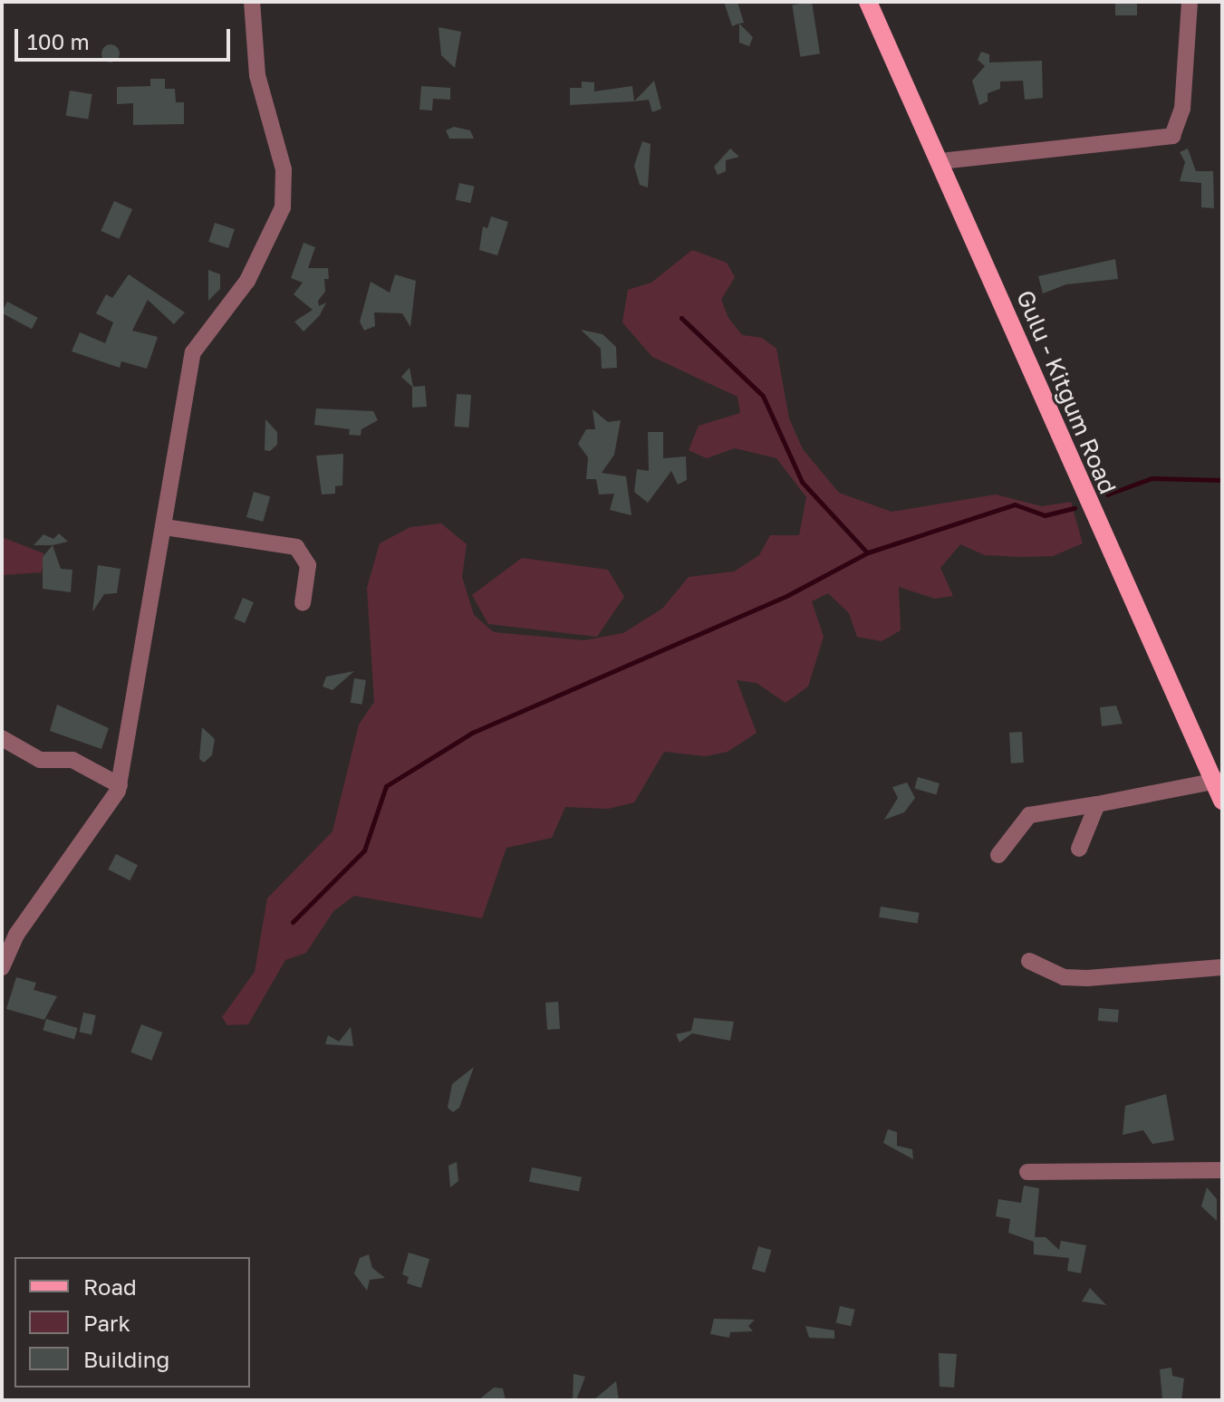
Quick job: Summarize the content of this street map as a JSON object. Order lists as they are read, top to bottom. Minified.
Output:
{"streets":{"main road":["Gulu - Kitgum Road"]},"legend":["Road","Park","Building"],"scale_bar":"100 m"}
